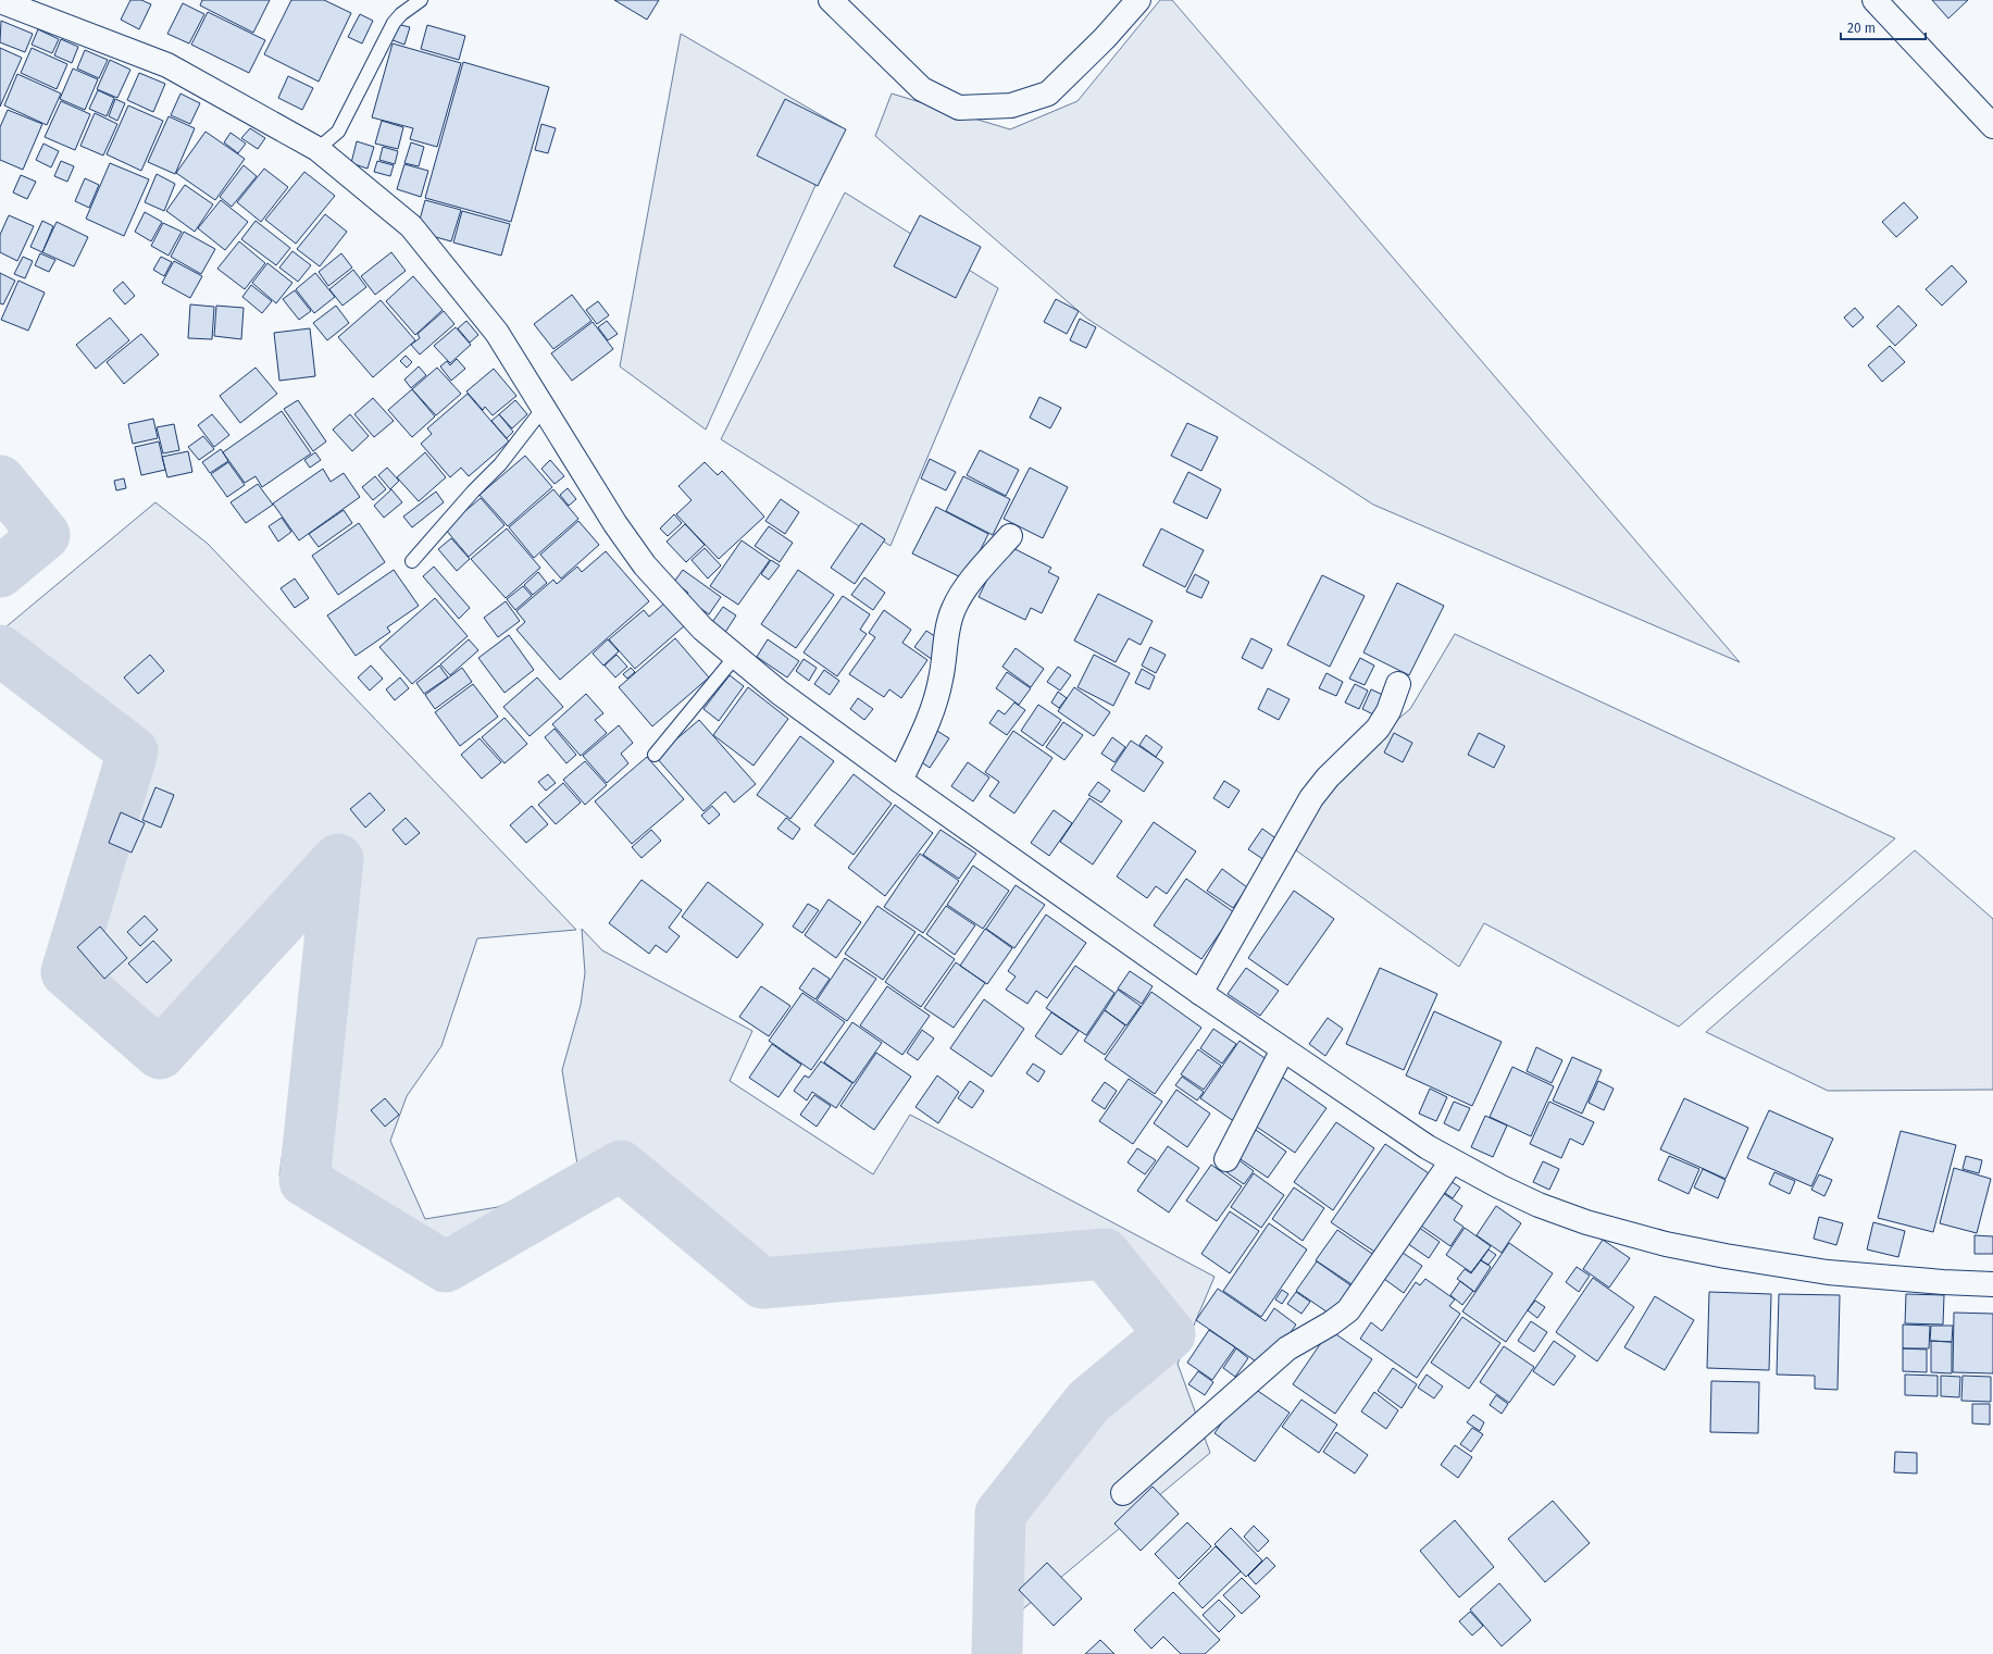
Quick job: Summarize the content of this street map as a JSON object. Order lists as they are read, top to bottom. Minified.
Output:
{"scale_bar":"20 m"}
